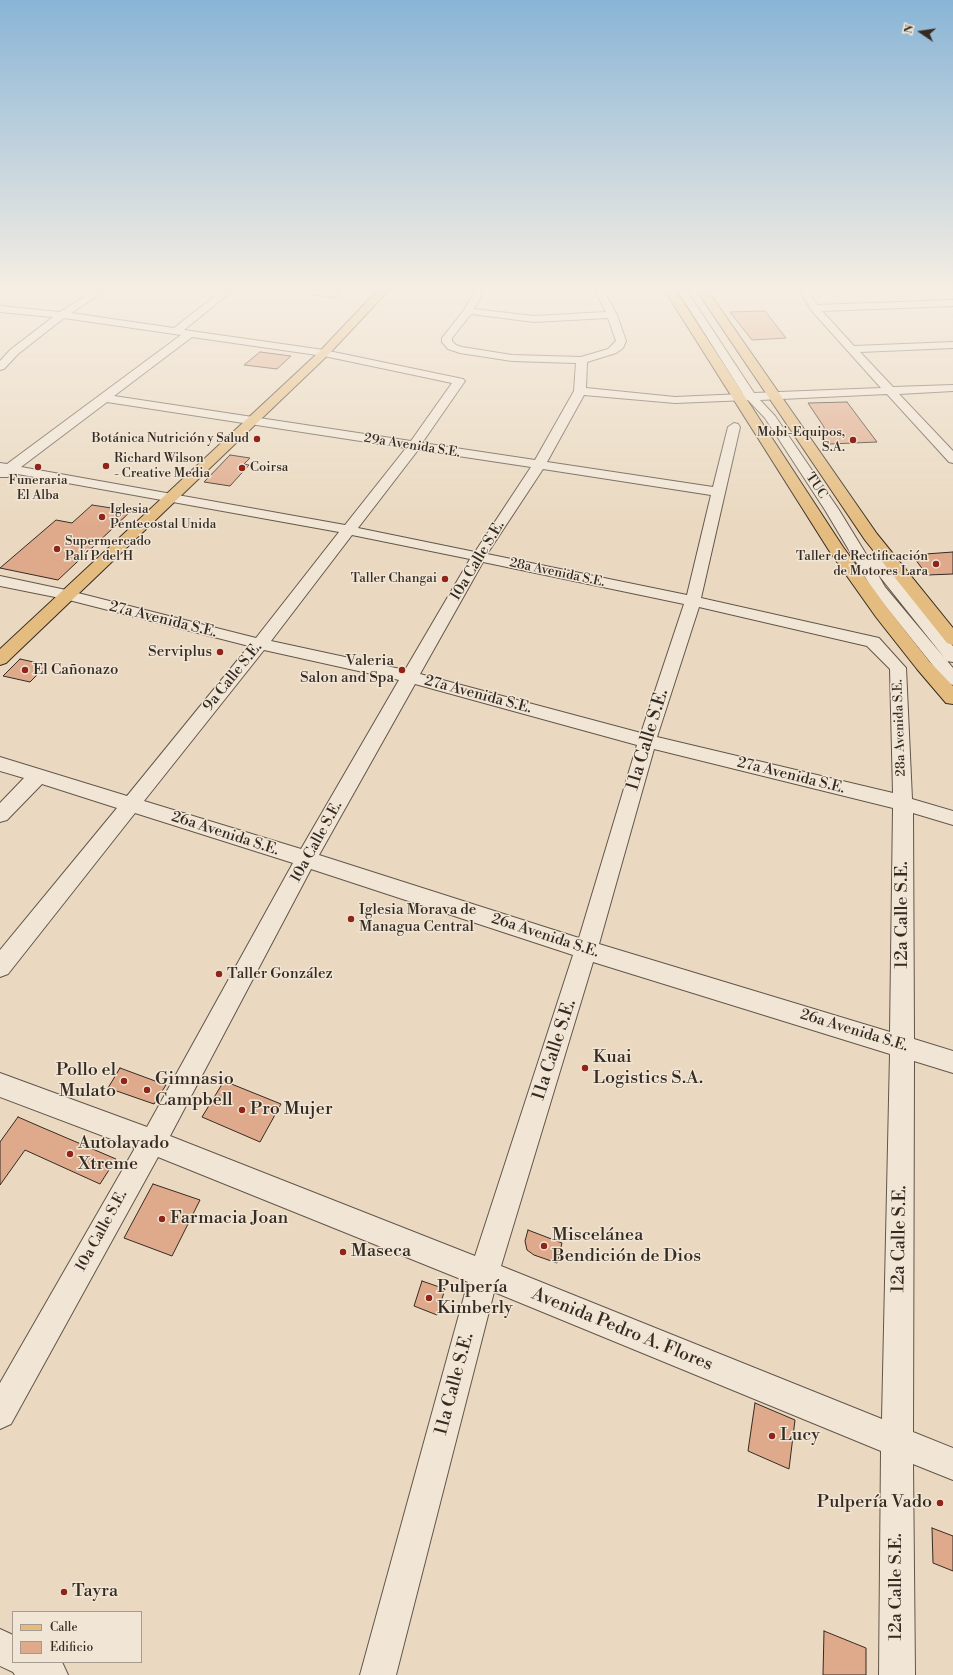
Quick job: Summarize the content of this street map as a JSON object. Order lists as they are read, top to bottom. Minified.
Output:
{"streets":{"street":["29a Avenida S.E.","TUC","10a Calle S.E.","28a Avenida S.E.","27a Avenida S.E.","9a Calle S.E.","11a Calle S.E.","26a Avenida S.E.","12a Calle S.E.","Avenida Pedro A. Flores"]},"crossings":[["29a Avenida S.E.","10a Calle S.E."],["29a Avenida S.E.","9a Calle S.E."],["29a Avenida S.E.","11a Calle S.E."],["10a Calle S.E.","28a Avenida S.E."],["10a Calle S.E.","27a Avenida S.E."],["10a Calle S.E.","26a Avenida S.E."],["10a Calle S.E.","Avenida Pedro A. Flores"],["28a Avenida S.E.","27a Avenida S.E."],["28a Avenida S.E.","9a Calle S.E."],["28a Avenida S.E.","11a Calle S.E."],["28a Avenida S.E.","12a Calle S.E."],["27a Avenida S.E.","9a Calle S.E."],["27a Avenida S.E.","11a Calle S.E."],["27a Avenida S.E.","12a Calle S.E."],["9a Calle S.E.","26a Avenida S.E."],["11a Calle S.E.","26a Avenida S.E."],["11a Calle S.E.","Avenida Pedro A. Flores"],["26a Avenida S.E.","12a Calle S.E."],["12a Calle S.E.","Avenida Pedro A. Flores"]],"places":["Botánica Nutrición y Salud","Mobi-Equipos, S.A.","Richard Wilson - Creative Media","Funeraria El Alba","Coirsa","Iglesia Pentecostal Unida","Supermercado Palí P del H","Taller de Rectificación de Motores Lara","Taller Changai","Serviplus","El Cañonazo","Valeria Salon and Spa","Iglesia Morava de Managua Central","Taller González","Kuai Logistics S.A.","Pollo el Mulato","Gimnasio Campbell","Pro Mujer","Autolavado Xtreme","Farmacia Joan","Miscelánea Bendición de Dios","Maseca","Pulpería Kimberly","Lucy","Pulpería Vado","Tayra"],"legend":["Calle","Edificio"],"north":"left"}
